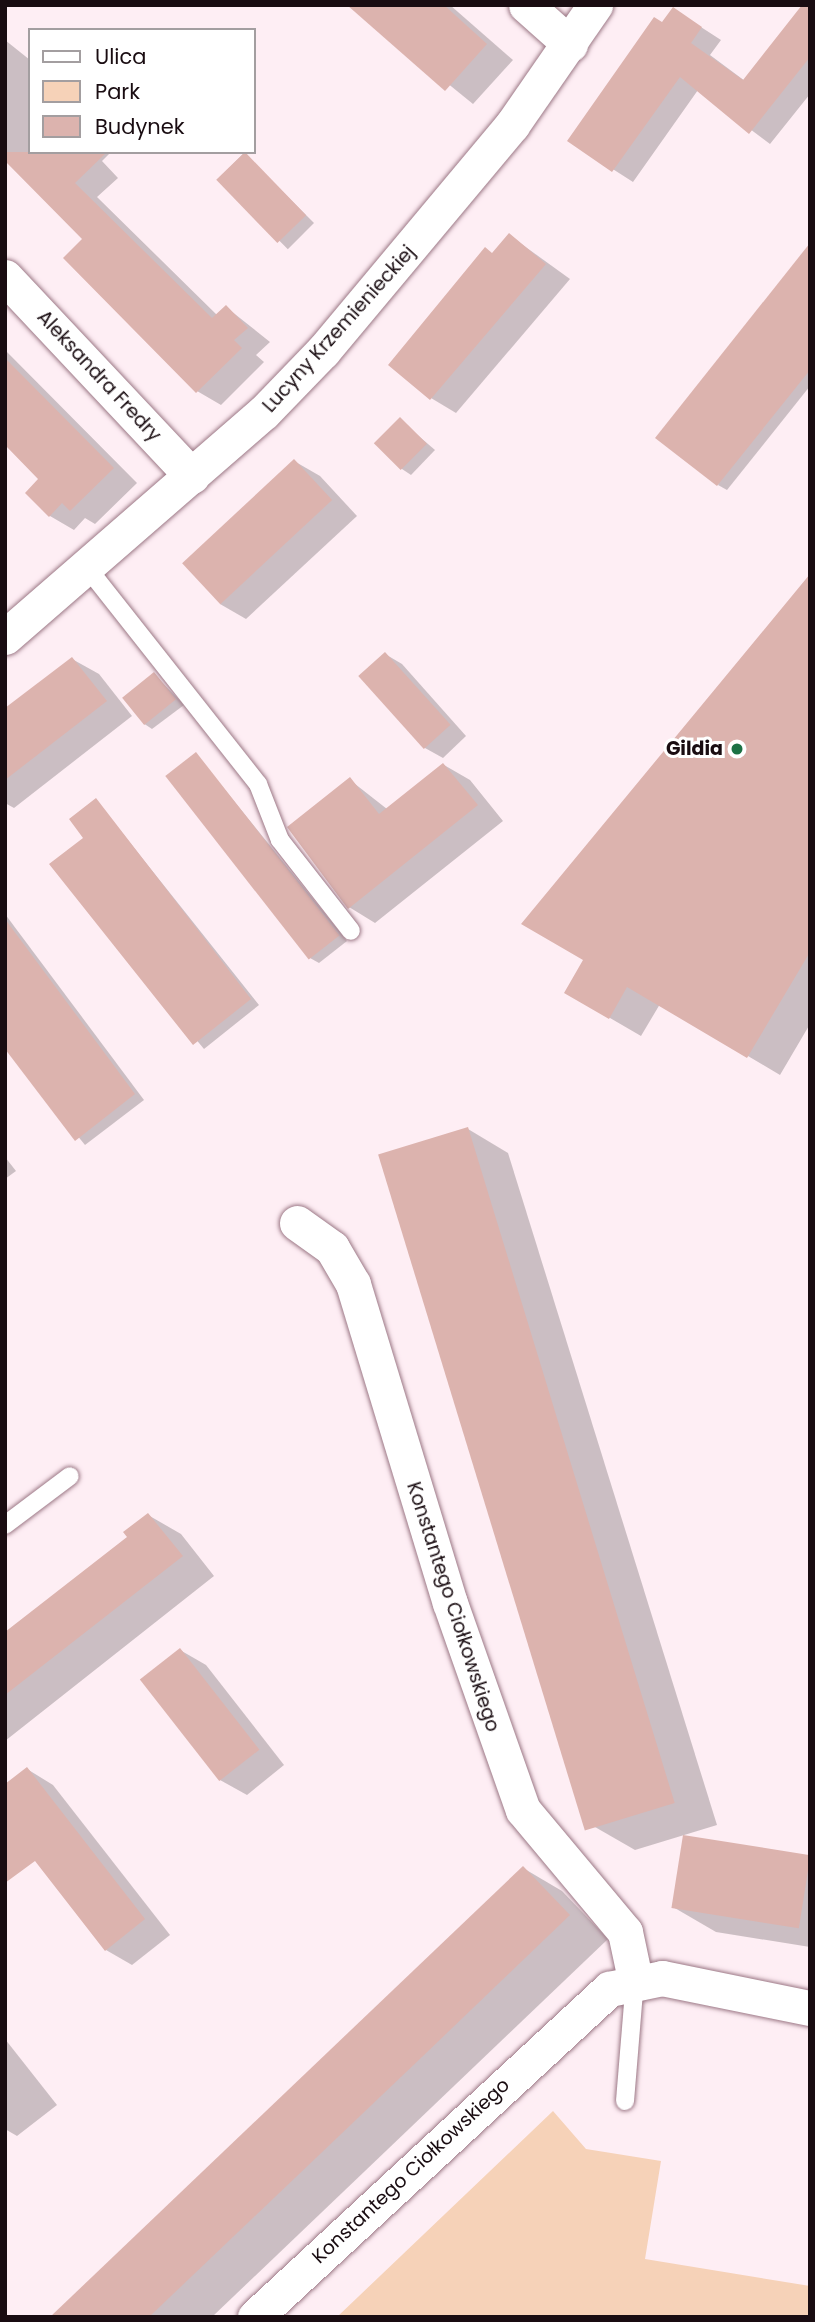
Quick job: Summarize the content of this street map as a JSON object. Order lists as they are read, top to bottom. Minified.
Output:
{"streets":{"street":["Lucyny Krzemienieckiej","Aleksandra Fredry","Konstantego Ciołkowskiego"]},"crossings":[["Lucyny Krzemienieckiej","Aleksandra Fredry"]],"places":["Gildia"],"legend":["Ulica","Park","Budynek"]}
